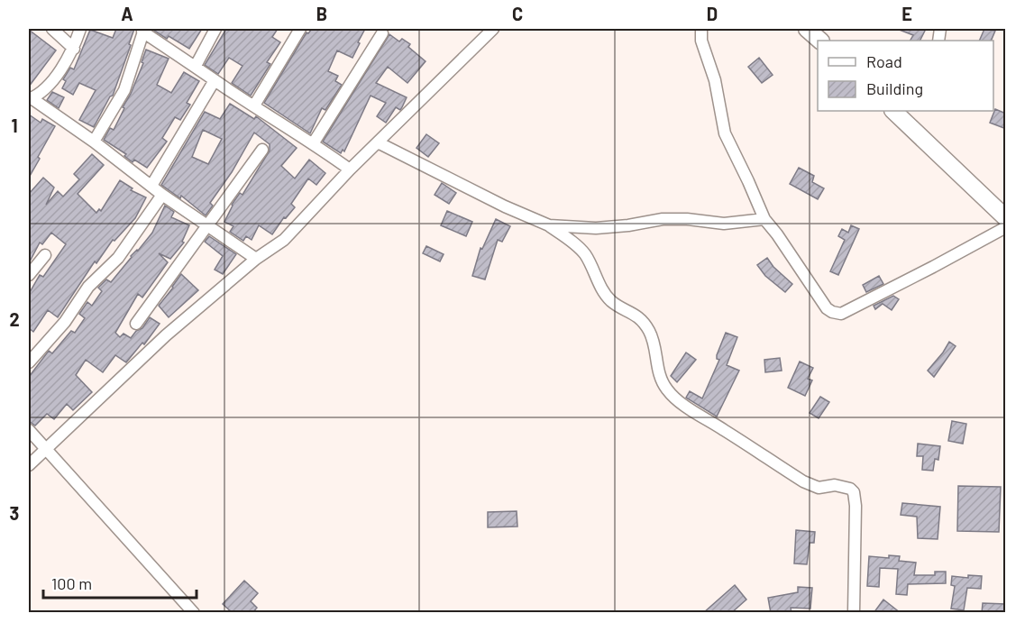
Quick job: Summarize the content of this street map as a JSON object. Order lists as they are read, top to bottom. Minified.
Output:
{"legend":["Road","Building"],"scale_bar":"100 m","grid":{"columns":["A","B","C","D","E"],"rows":["1","2","3"]}}
